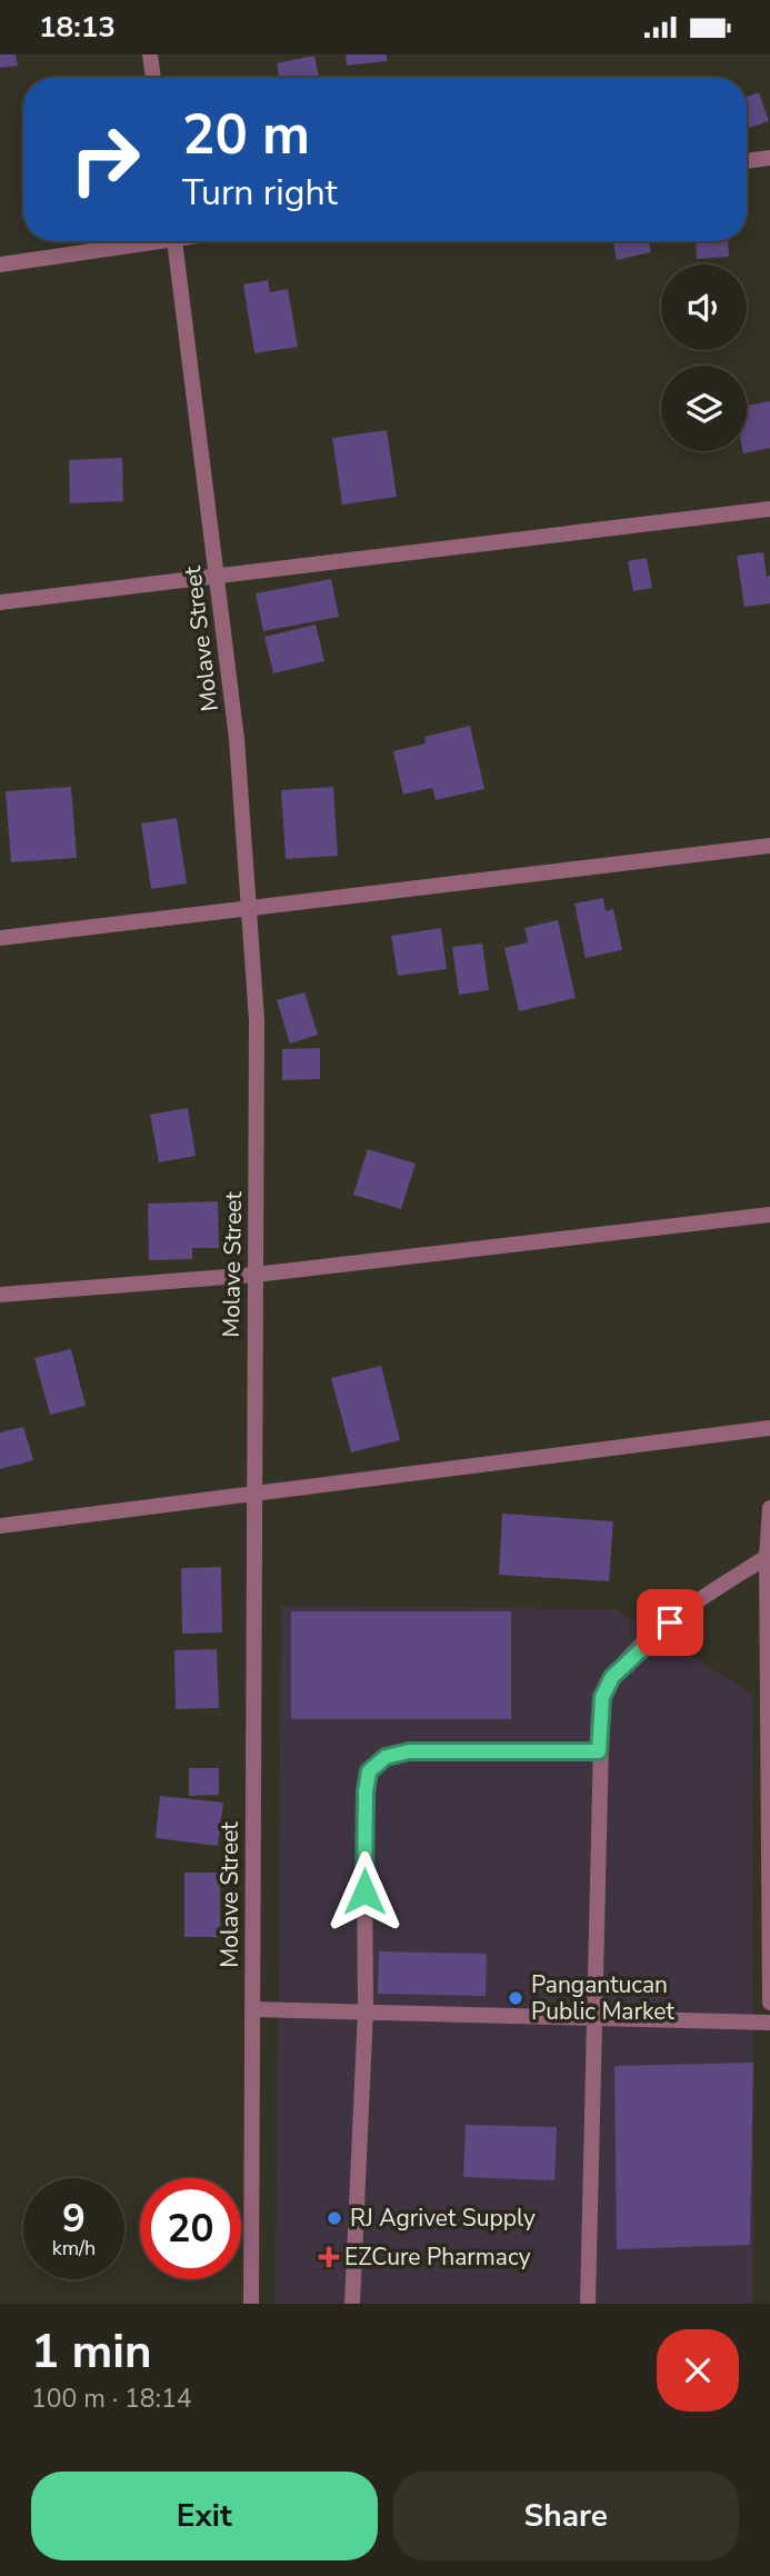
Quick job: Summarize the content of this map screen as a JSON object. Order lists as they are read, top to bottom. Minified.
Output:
{"streets":{"street":["Molave Street"]},"places":{"other":["Pangantucan Public Market","RJ Agrivet Supply"],"health":["EZCure Pharmacy"]},"page":{"status":"18:13","turn":["20 m","Turn right"],"speed":"9 km/h","limit":"20","heading":["1 min","100 m · 18:14"],"buttons":["Exit","Share"]}}
